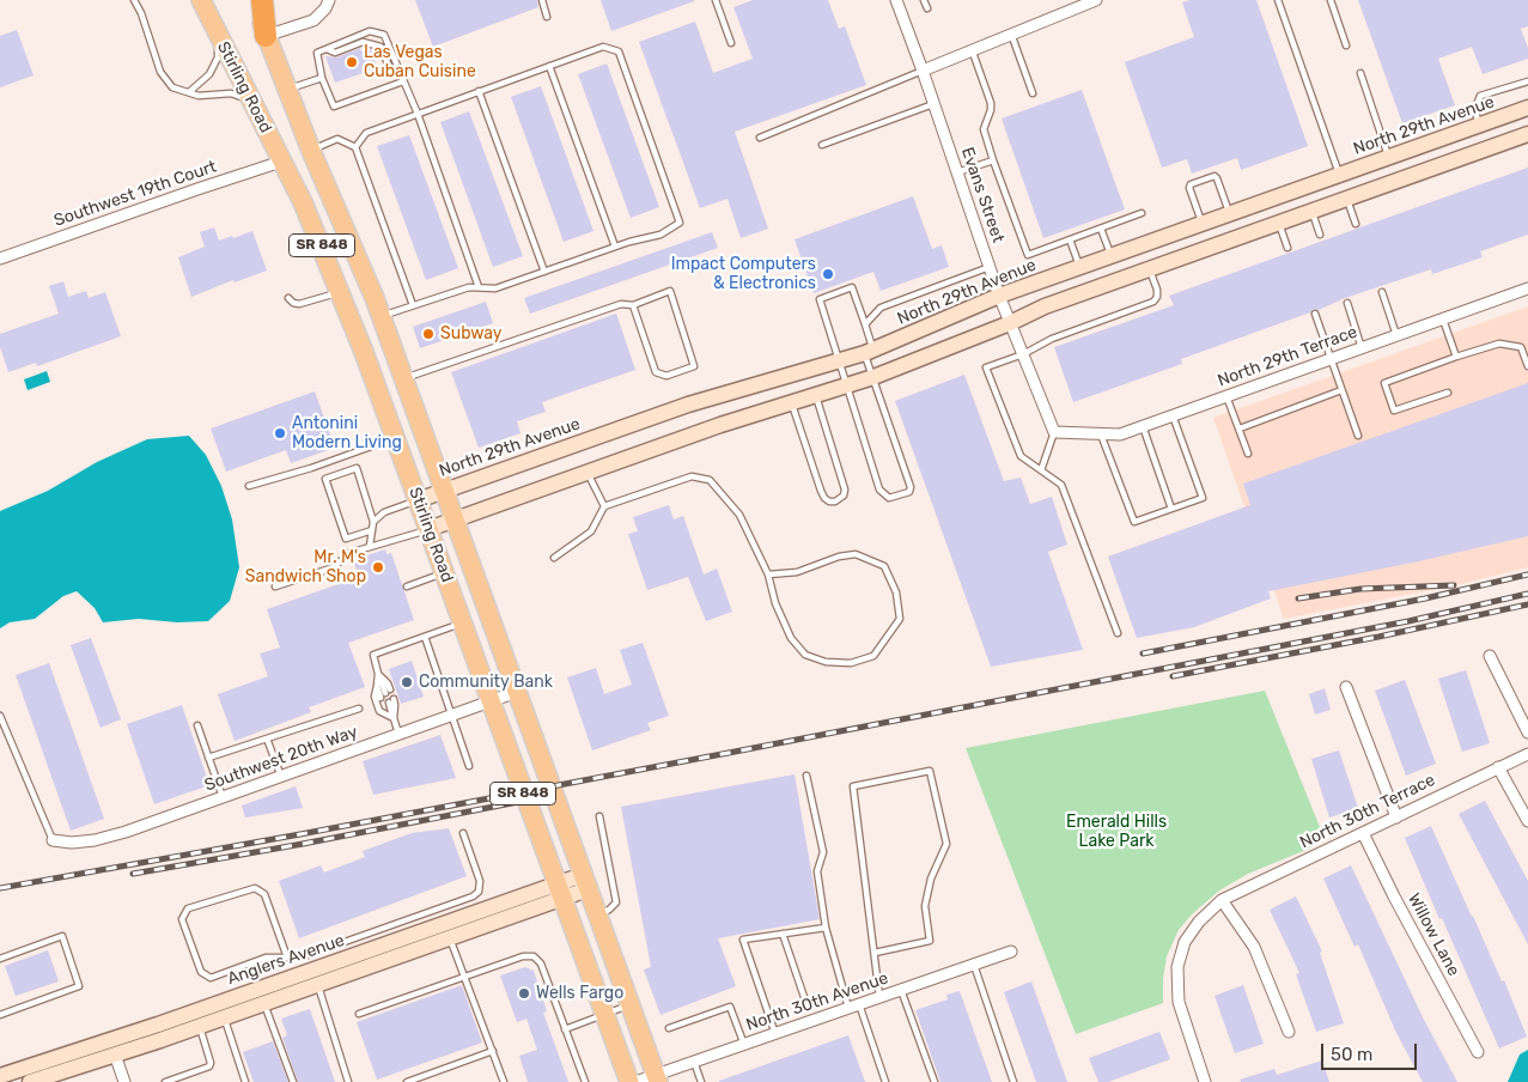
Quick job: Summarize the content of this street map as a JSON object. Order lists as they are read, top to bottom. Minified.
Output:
{"streets":{"main road":["Stirling Road","SR 848"],"street":["North 29th Avenue","Southwest 19th Court","Evans Street","North 29th Terrace","Southwest 20th Way","North 30th Terrace","Willow Lane","Anglers Avenue","North 30th Avenue"]},"crossings":[["Stirling Road","North 29th Avenue"],["Stirling Road","Southwest 19th Court"],["Stirling Road","Southwest 20th Way"],["Stirling Road","Anglers Avenue"],["Stirling Road","North 30th Avenue"],["North 29th Avenue","Evans Street"],["Evans Street","North 29th Terrace"],["North 30th Terrace","Willow Lane"]],"parks":["Emerald Hills Lake Park"],"places":["Las Vegas Cuban Cuisine","Impact Computers & Electronics","Subway","Antonini Modern Living","Mr. M's Sandwich Shop","Community Bank","Wells Fargo"],"scale_bar":"50 m"}
